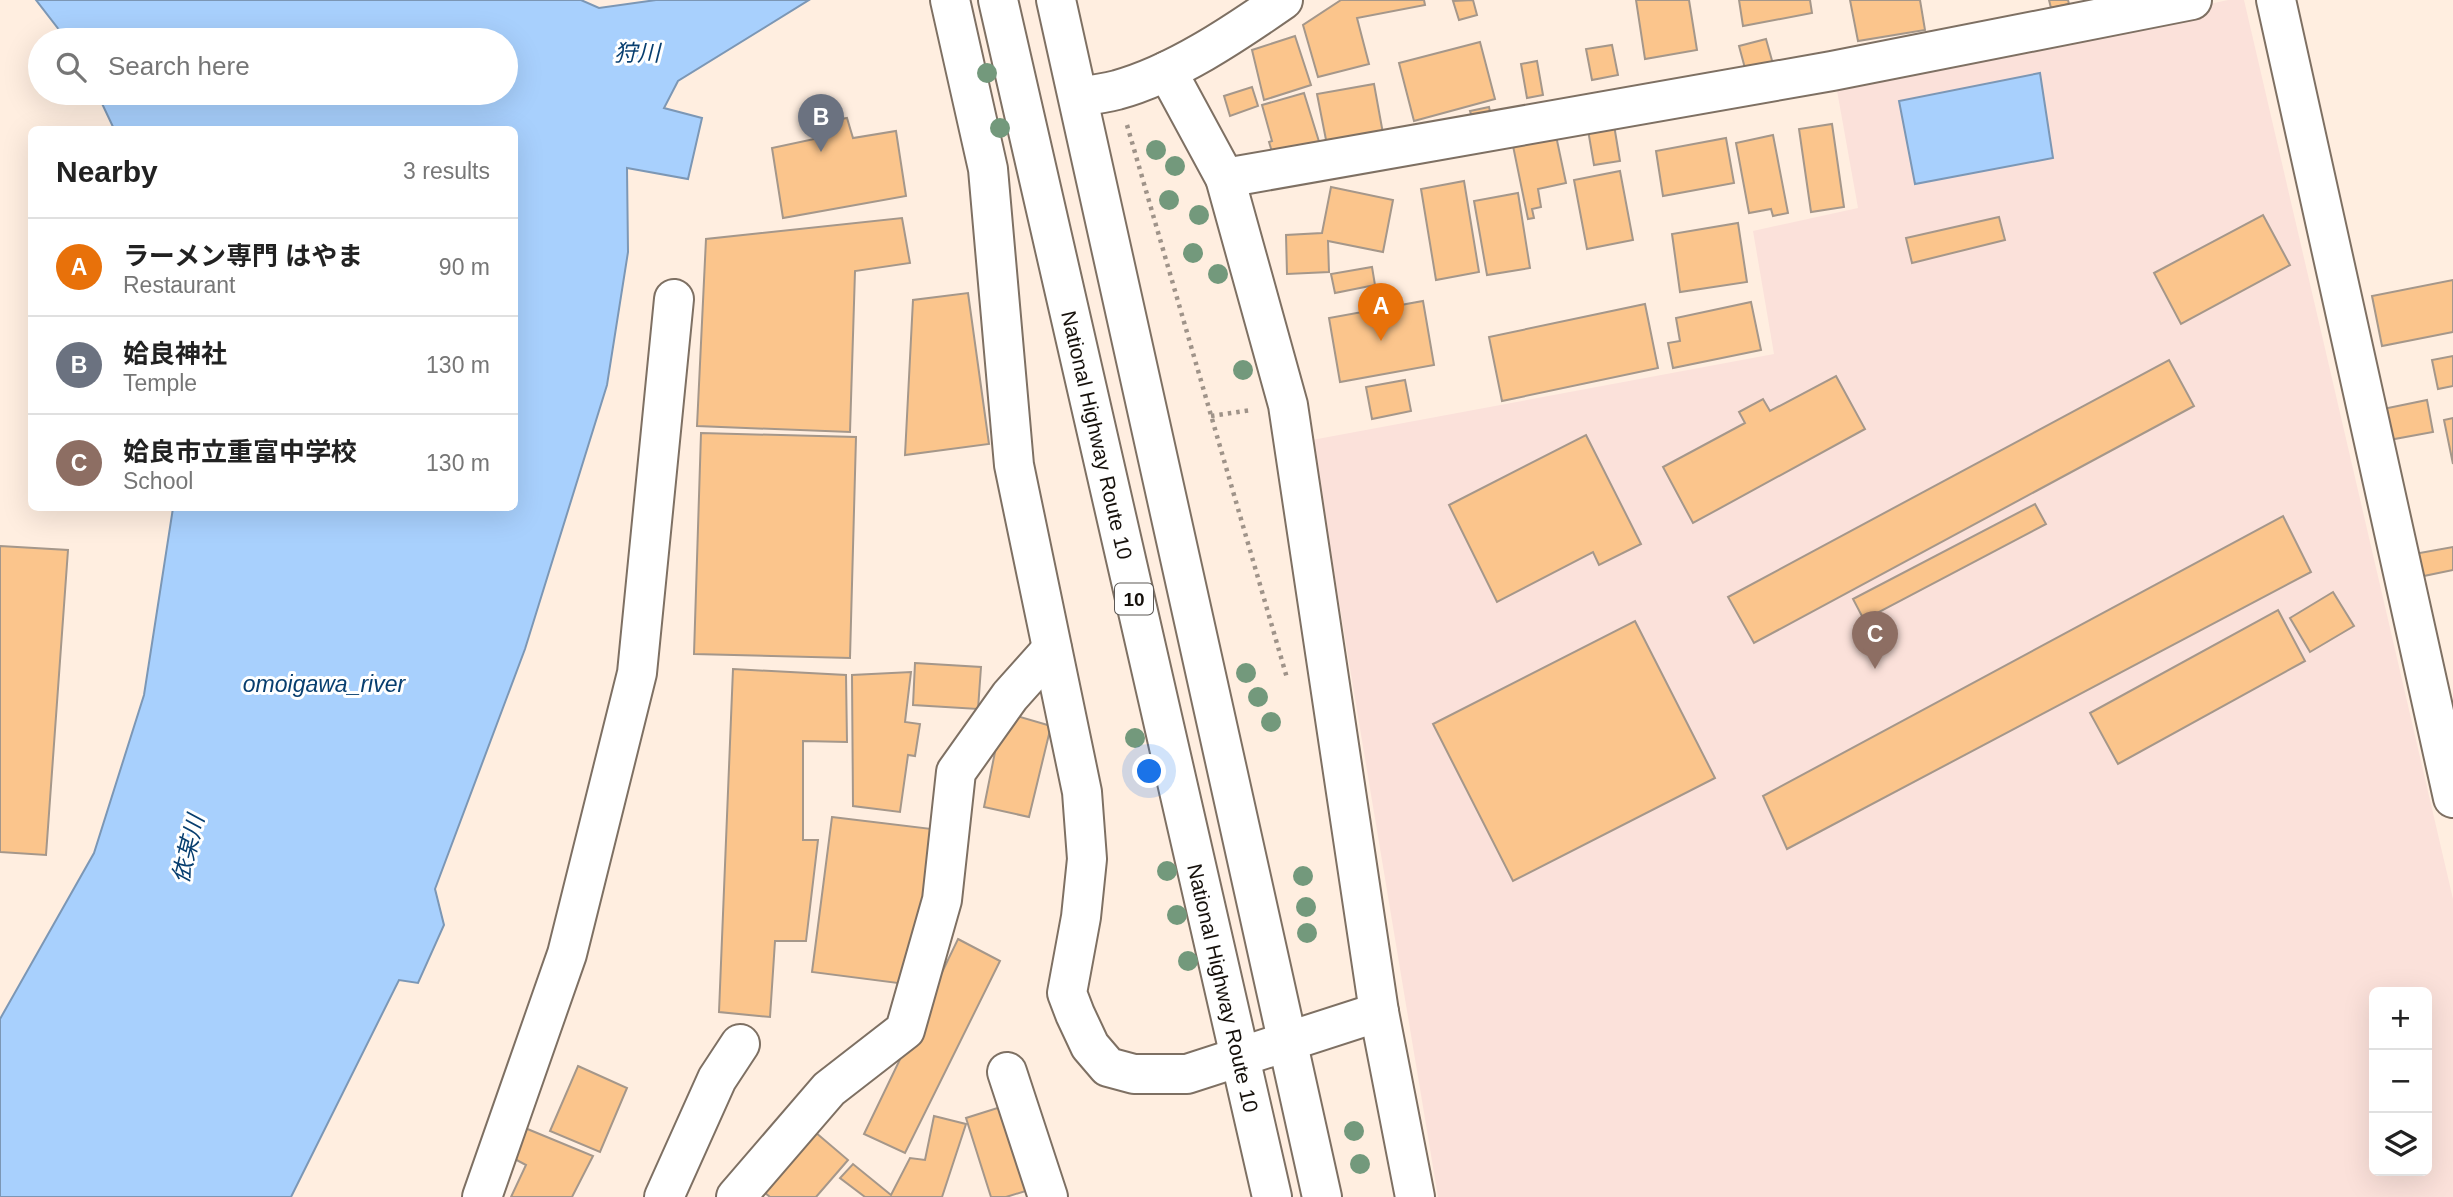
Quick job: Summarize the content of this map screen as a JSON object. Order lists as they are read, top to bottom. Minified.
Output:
{"streets":{"main road":["National Highway Route 10","10"]},"water":["狩川","omoigawa_river","依某川"],"page":{"search":"Search here","pins":["B","A","C"],"heading":["Nearby","3 results"],"list":[{"mark":"A","name":"ラーメン専門 はやま","note":"Restaurant","value":"90 m"},{"mark":"B","name":"姶良神社","note":"Temple","value":"130 m"},{"mark":"C","name":"姶良市立重富中学校","note":"School","value":"130 m"}],"map_buttons":["+","−"]}}
